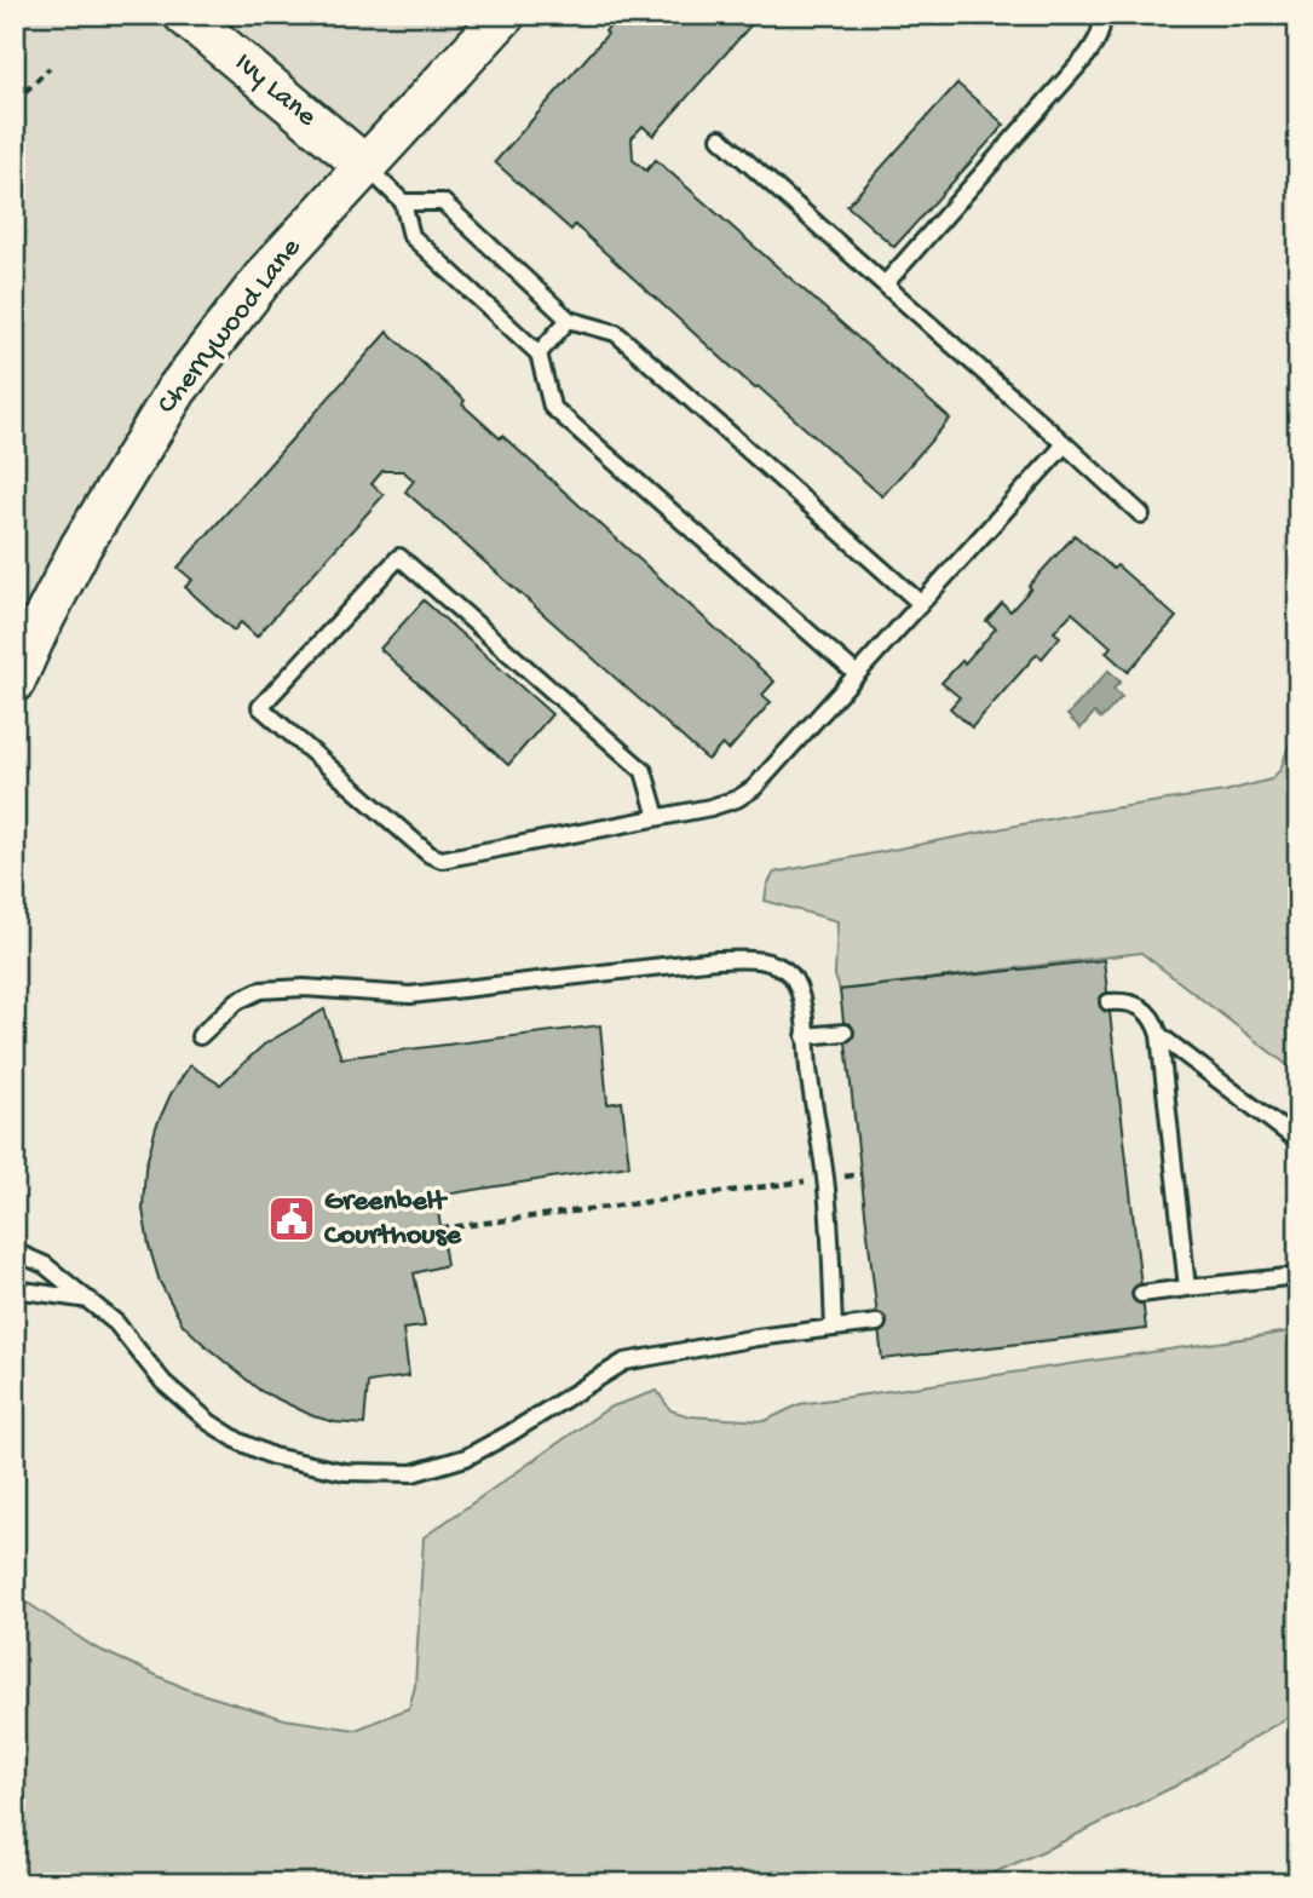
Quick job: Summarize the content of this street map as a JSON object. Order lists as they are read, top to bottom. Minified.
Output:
{"streets":{"street":["Ivy Lane","Cherrywood Lane"]},"crossings":[["Ivy Lane","Cherrywood Lane"]],"places":{"public building":["Greenbelt Courthouse"]}}
